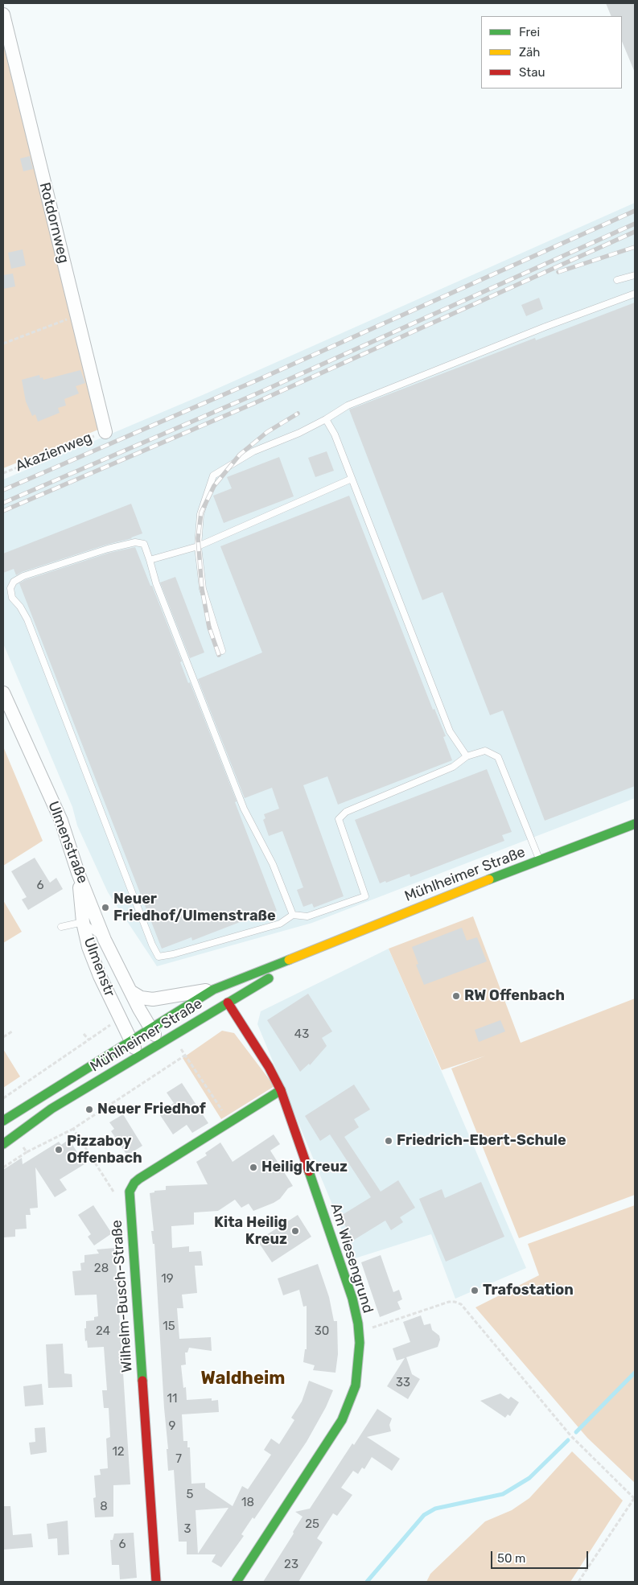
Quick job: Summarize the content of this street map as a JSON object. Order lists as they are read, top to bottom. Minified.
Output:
{"streets":{"street":["Rotdornweg","Ulmenstraße","Mühlheimer Straße","Ulmenstr","Am Wiesengrund","Wilhelm-Busch-Straße"],"path":["Akazienweg"]},"crossings":[["Rotdornweg","Akazienweg"],["Ulmenstraße","Mühlheimer Straße"],["Ulmenstraße","Ulmenstr"],["Mühlheimer Straße","Ulmenstr"],["Mühlheimer Straße","Am Wiesengrund"],["Am Wiesengrund","Wilhelm-Busch-Straße"]],"districts":["Waldheim"],"places":["Neuer Friedhof/Ulmenstraße","RW Offenbach","Neuer Friedhof","Friedrich-Ebert-Schule","Pizzaboy Offenbach","Heilig Kreuz","Kita Heilig Kreuz","Trafostation"],"house_numbers":["6","43","28","19","15","24","30","33","11","9","12","7","5","18","8","25","3","6","23"],"legend":["Frei","Zäh","Stau"],"scale_bar":"50 m"}
